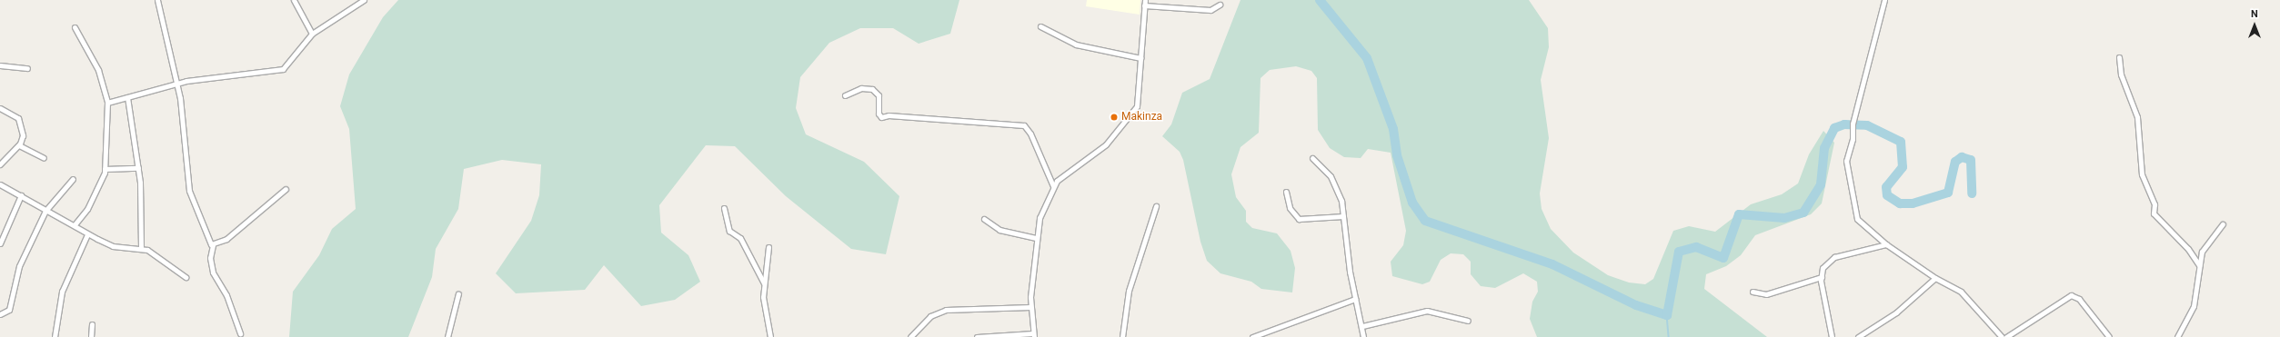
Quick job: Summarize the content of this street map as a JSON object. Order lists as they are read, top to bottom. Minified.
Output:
{"places":["Makinza"],"north":"top"}
